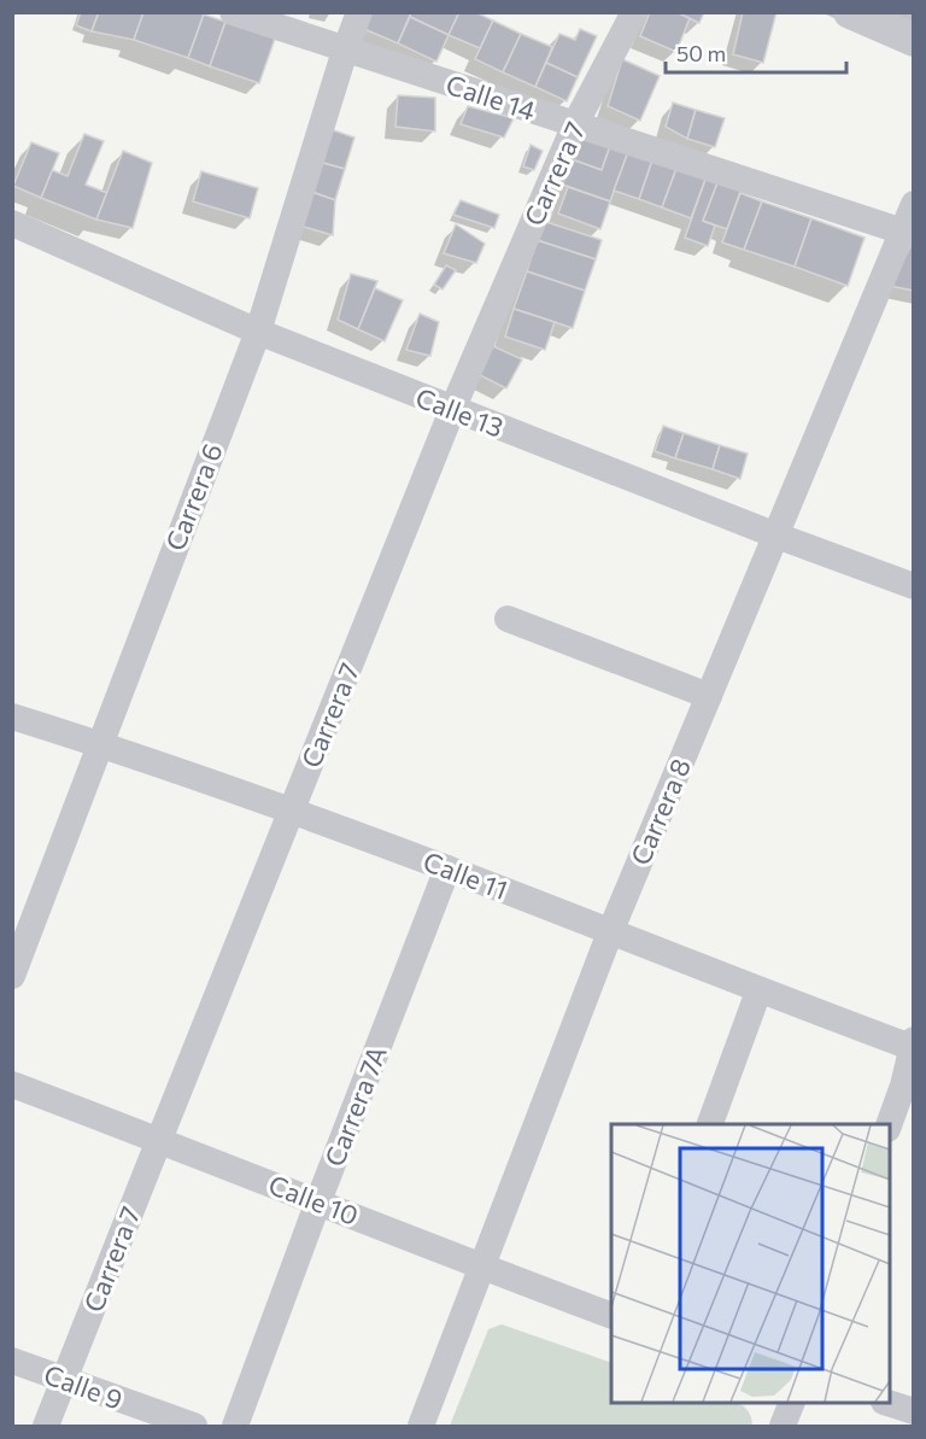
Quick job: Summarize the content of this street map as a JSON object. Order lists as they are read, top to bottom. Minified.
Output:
{"streets":{"street":["Calle 14","Carrera 7","Calle 13","Carrera 6","Carrera 8","Calle 11","Carrera 7A","Calle 10","Calle 9"]},"crossings":[["Calle 14","Carrera 7"],["Calle 14","Carrera 6"],["Calle 14","Carrera 8"],["Carrera 7","Calle 13"],["Carrera 7","Calle 11"],["Carrera 7","Calle 10"],["Carrera 7","Calle 9"],["Calle 13","Carrera 6"],["Calle 13","Carrera 8"],["Carrera 6","Calle 11"],["Carrera 8","Calle 11"],["Carrera 8","Calle 10"],["Calle 11","Carrera 7A"],["Carrera 7A","Calle 10"]],"scale_bar":"50 m"}
